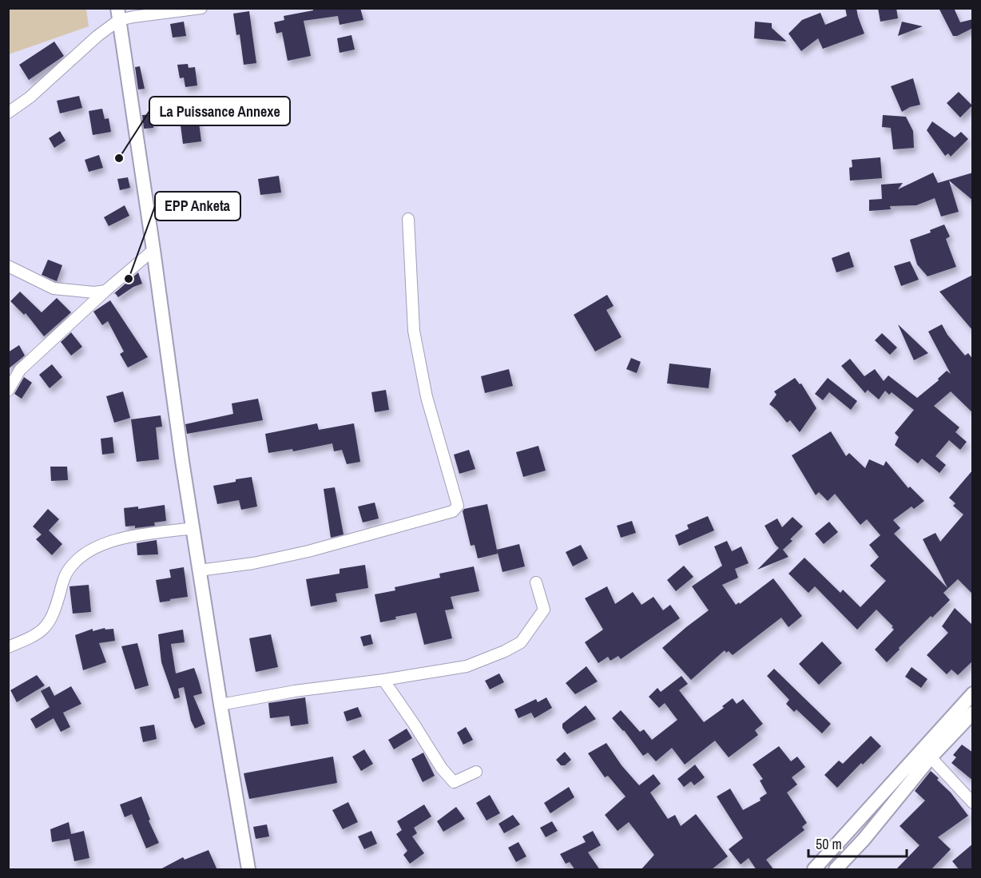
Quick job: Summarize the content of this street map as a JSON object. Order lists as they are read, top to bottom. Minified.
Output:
{"places":["La Puissance Annexe","EPP Anketa"],"scale_bar":"50 m"}
